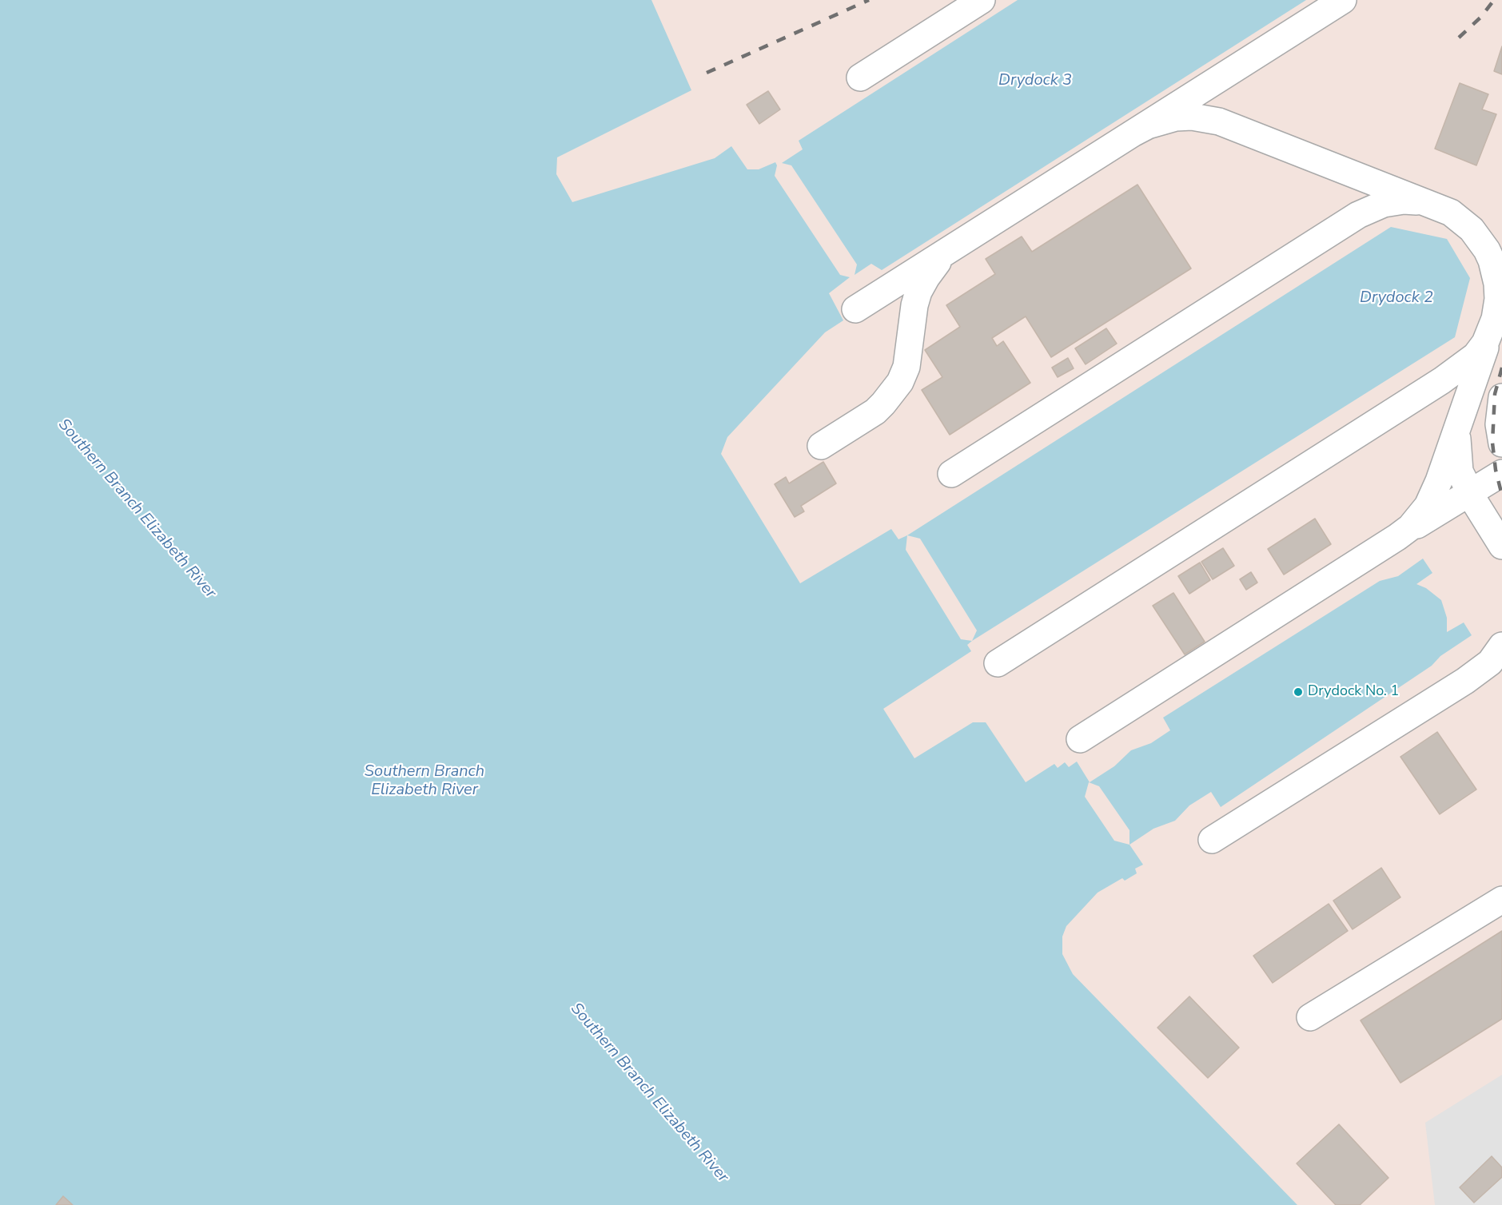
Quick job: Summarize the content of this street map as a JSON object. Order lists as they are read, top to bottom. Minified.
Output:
{"water":["Drydock 3","Drydock 2","Southern Branch Elizabeth River"],"places":["Drydock No. 1"]}
